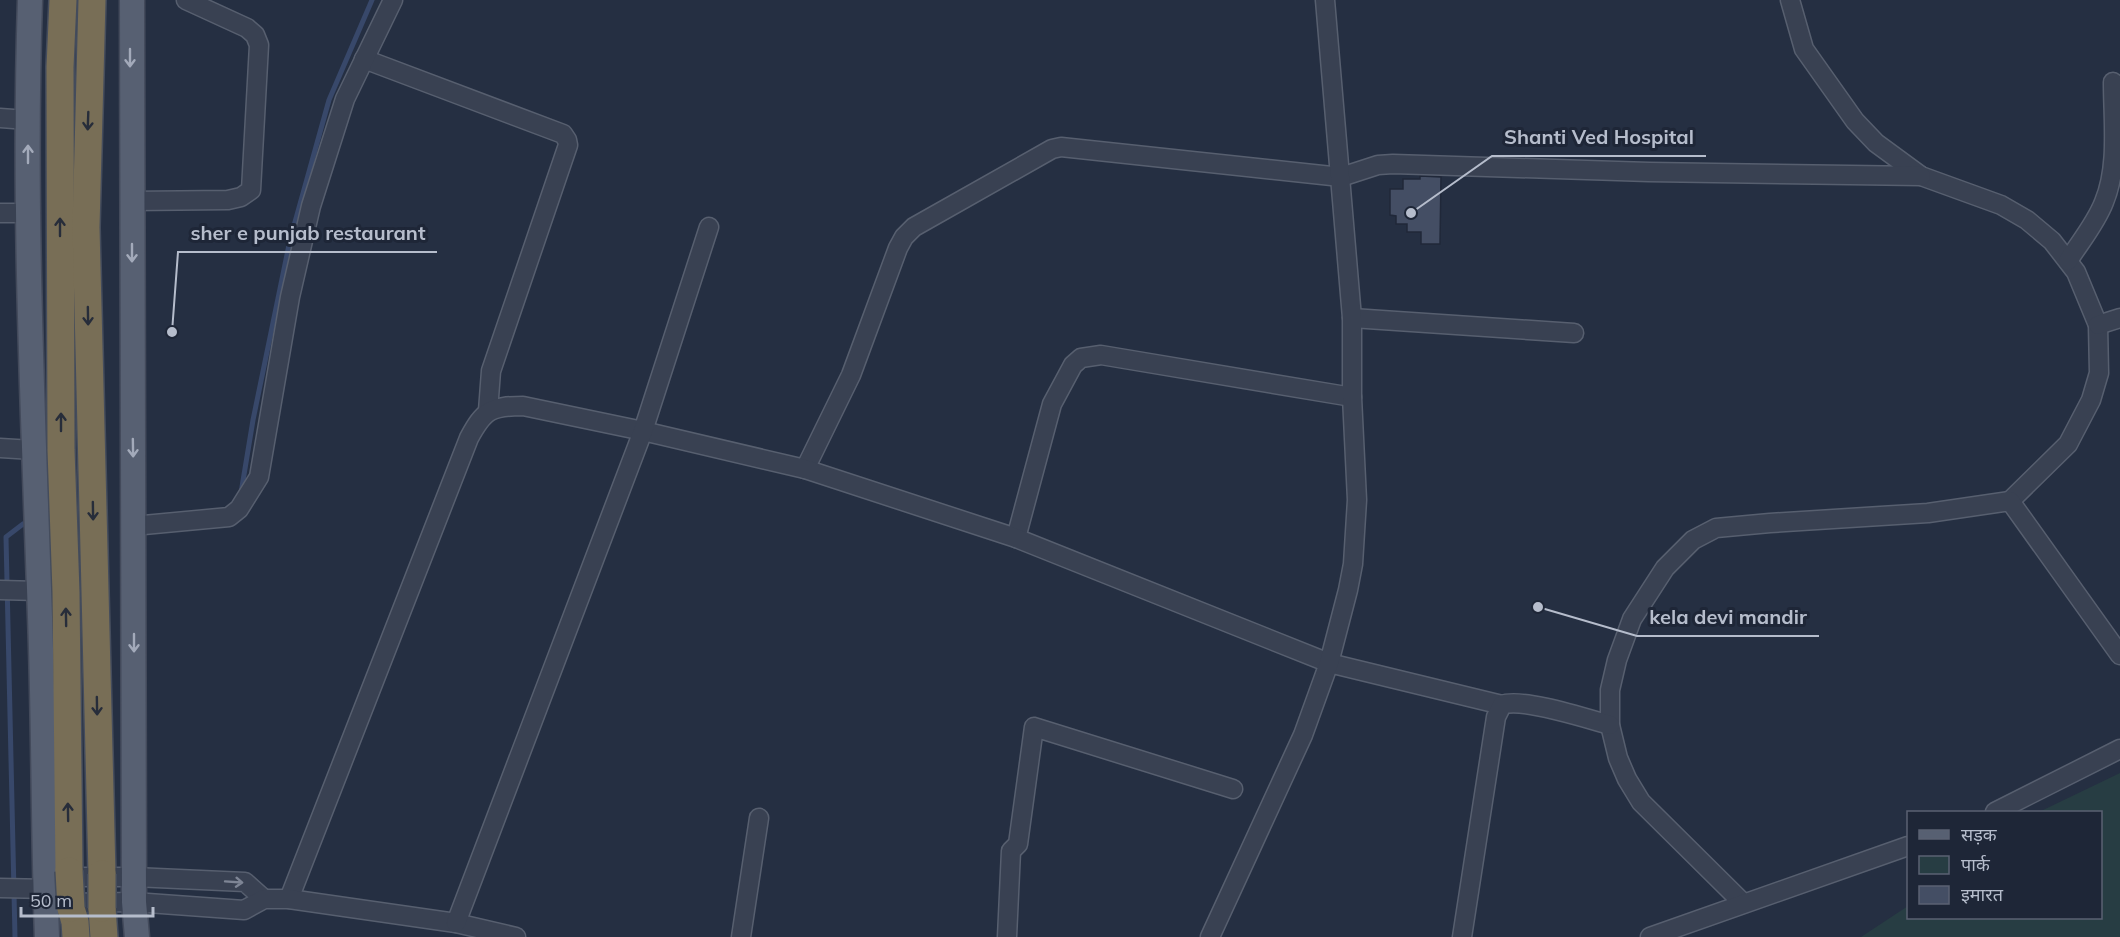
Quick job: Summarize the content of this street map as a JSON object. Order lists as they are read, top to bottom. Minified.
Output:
{"places":["Shanti Ved Hospital","sher e punjab restaurant","kela devi mandir"],"legend":["सड़क","पार्क","इमारत"],"scale_bar":"50 m"}
